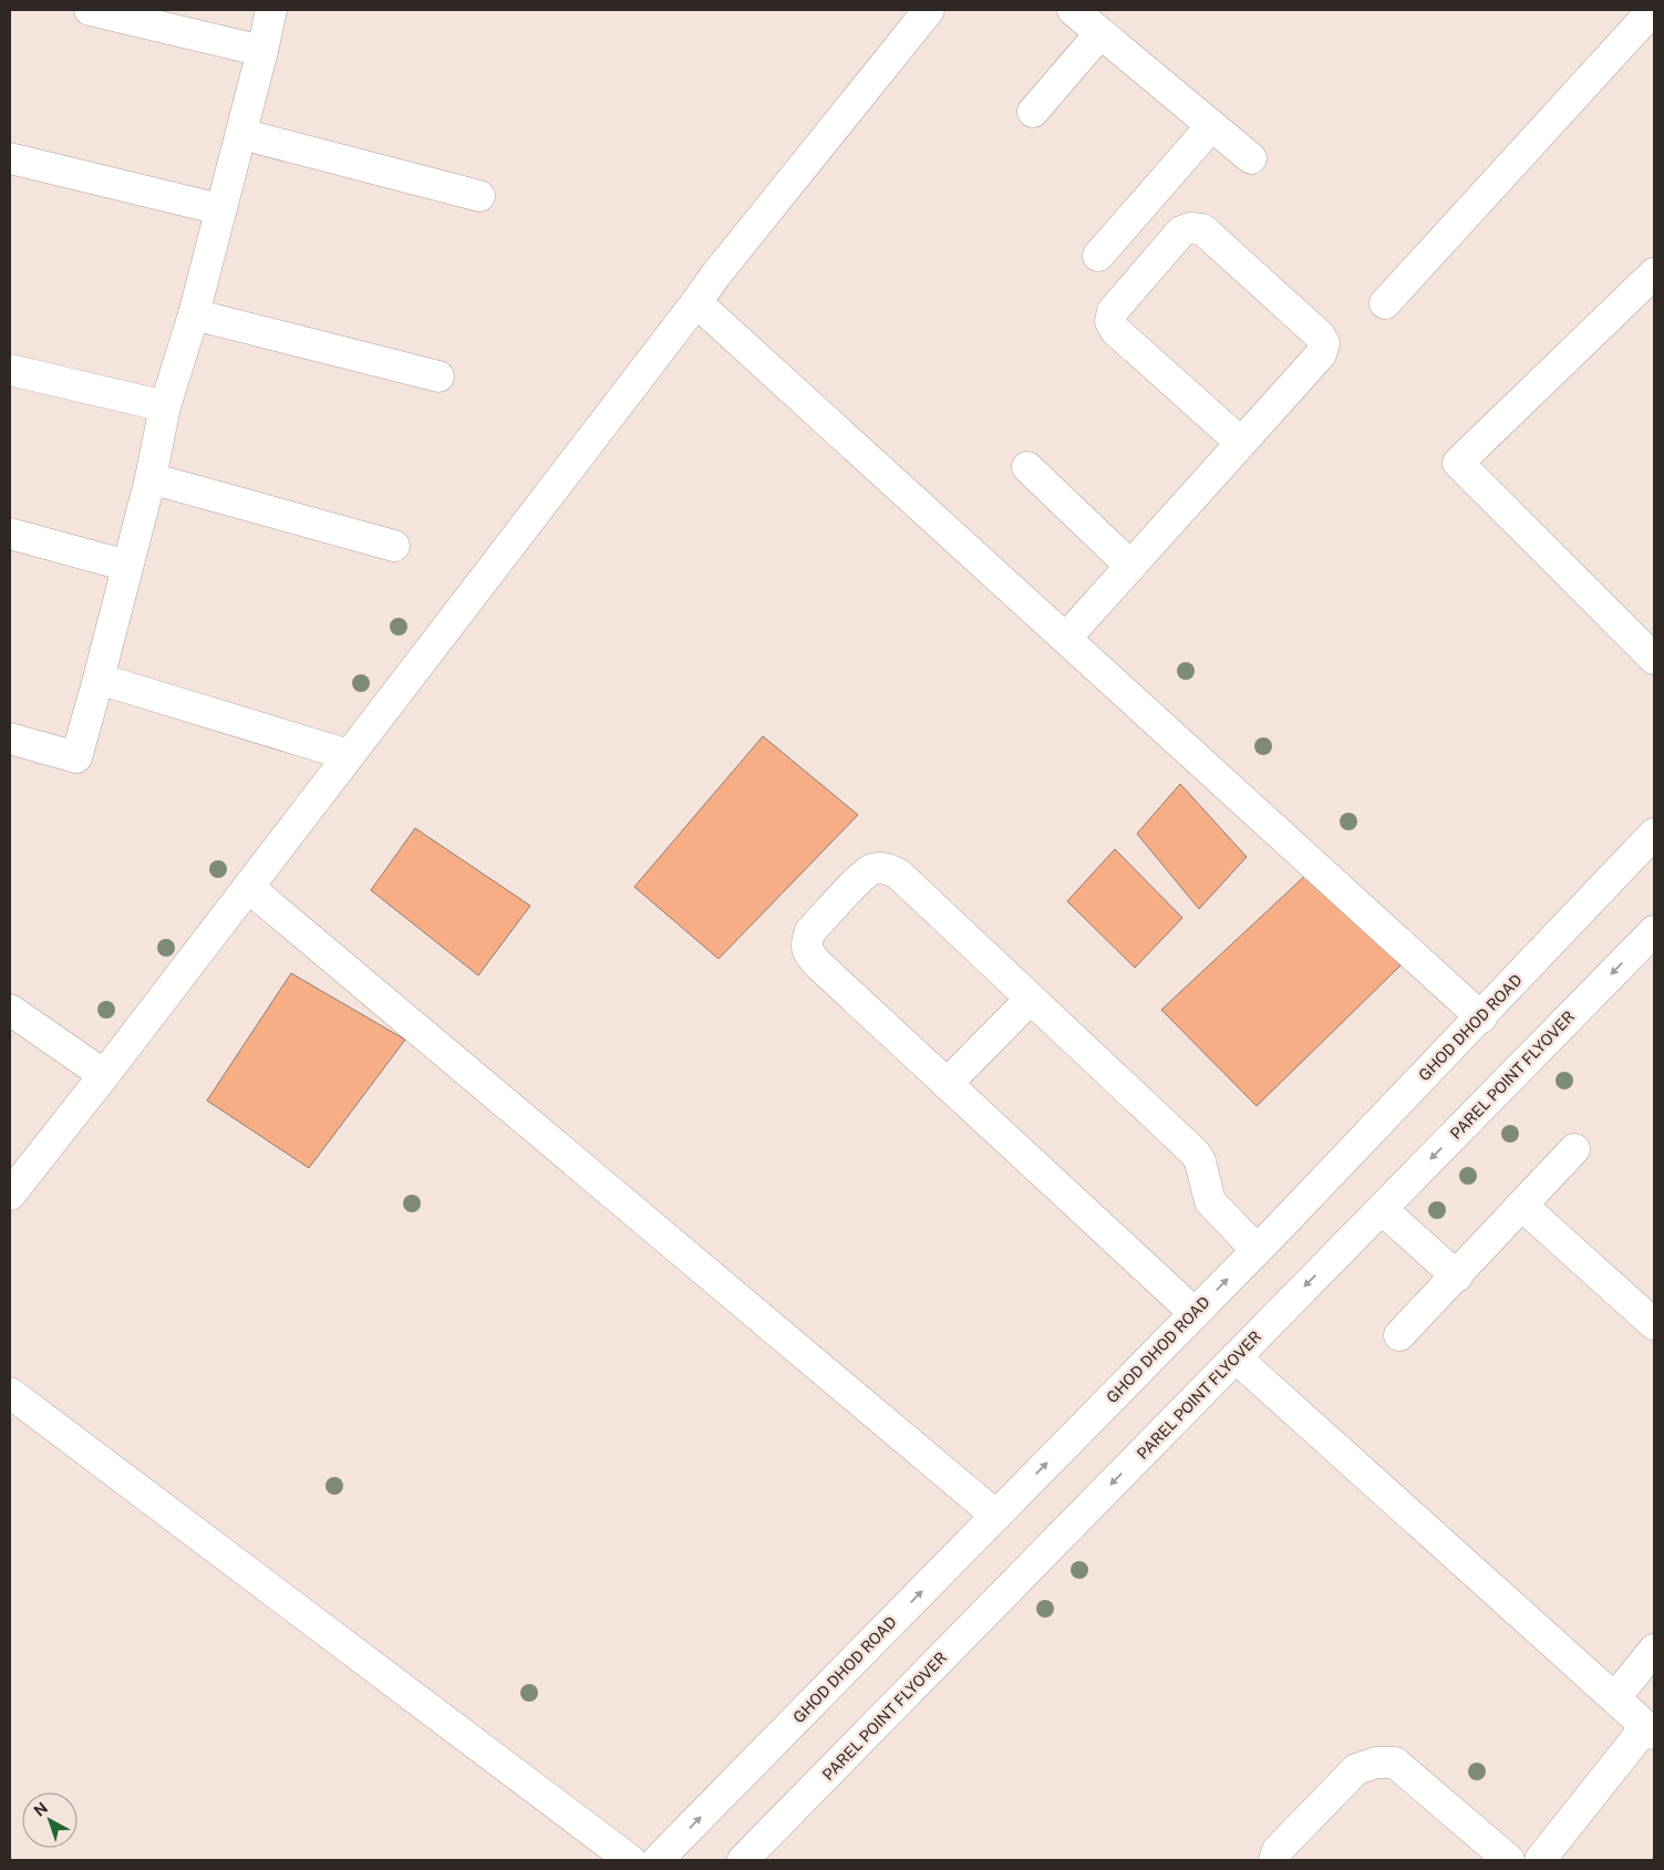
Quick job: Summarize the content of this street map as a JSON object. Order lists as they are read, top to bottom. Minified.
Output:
{"streets":{"street":["GHOD DHOD ROAD","PAREL POINT FLYOVER"]},"one_way":["GHOD DHOD ROAD","PAREL POINT FLYOVER"],"north":"top left"}
